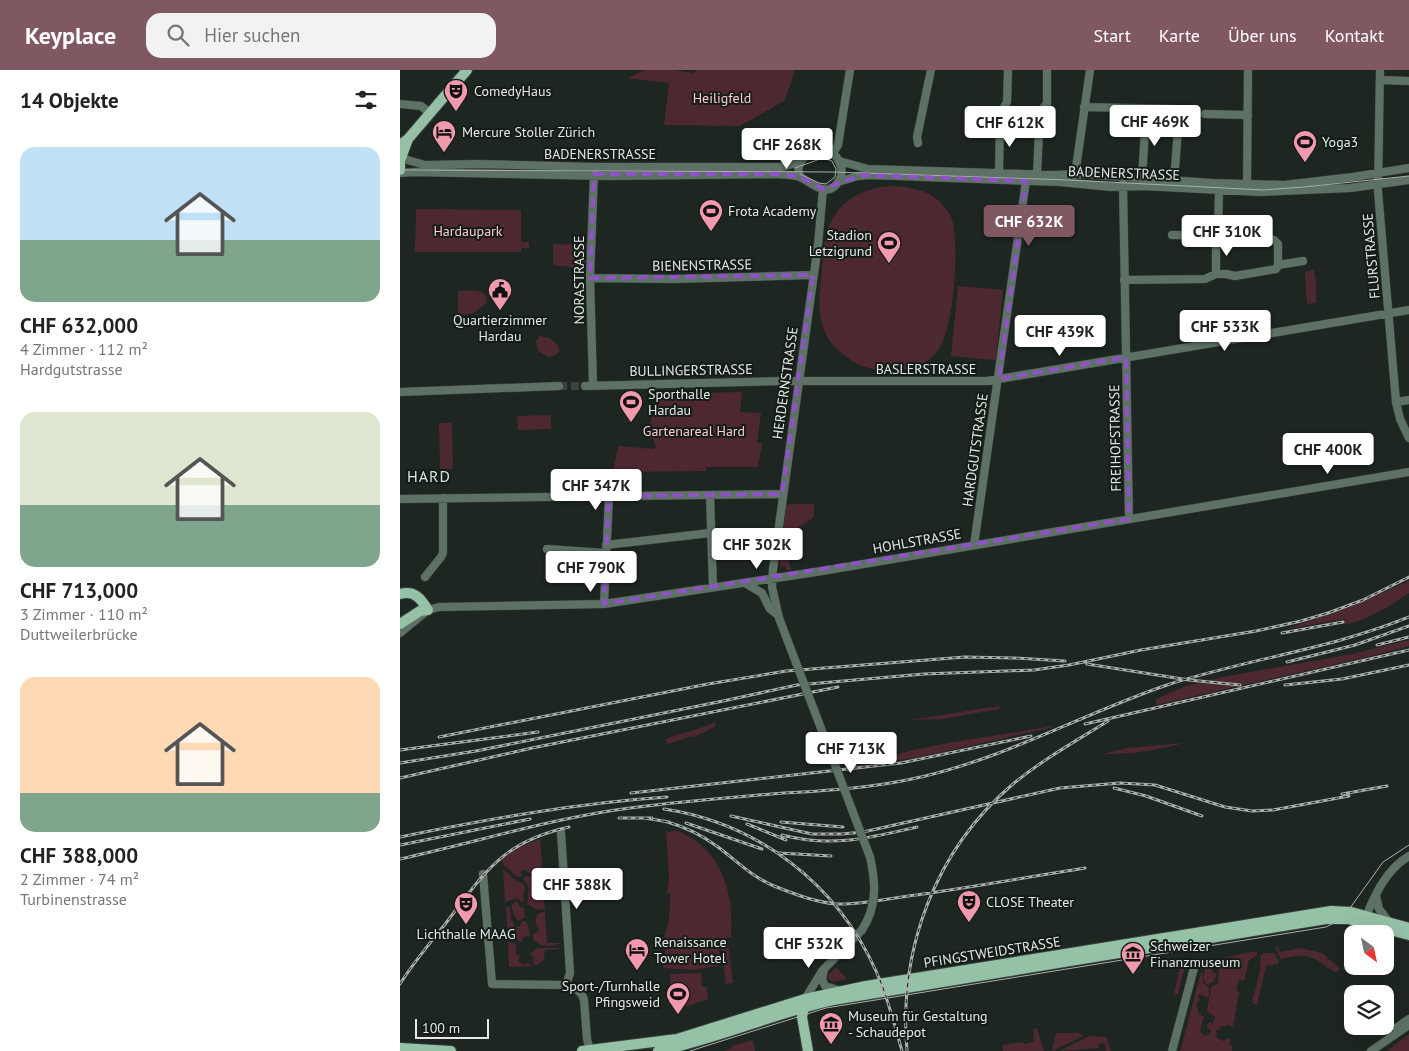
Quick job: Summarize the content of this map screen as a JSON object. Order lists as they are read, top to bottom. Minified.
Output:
{"streets":{"main road":["HOHLSTRASSE","PFINGSTWEIDSTRASSE"],"street":["BADENERSTRASSE","FLURSTRASSE","BIENENSTRASSE","NORASTRASSE","BASLERSTRASSE","BULLINGERSTRASSE","HERDERNSTRASSE","FREIHOFSTRASSE","HARDGUTSTRASSE"]},"crossings":[["BADENERSTRASSE","FLURSTRASSE"],["BADENERSTRASSE","NORASTRASSE"],["BADENERSTRASSE","HERDERNSTRASSE"],["BADENERSTRASSE","FREIHOFSTRASSE"],["BADENERSTRASSE","HARDGUTSTRASSE"],["FLURSTRASSE","BASLERSTRASSE"],["BIENENSTRASSE","NORASTRASSE"],["BIENENSTRASSE","HERDERNSTRASSE"],["NORASTRASSE","BULLINGERSTRASSE"],["BASLERSTRASSE","BULLINGERSTRASSE"],["BASLERSTRASSE","HERDERNSTRASSE"],["BASLERSTRASSE","FREIHOFSTRASSE"],["BASLERSTRASSE","HARDGUTSTRASSE"],["BULLINGERSTRASSE","HERDERNSTRASSE"],["HERDERNSTRASSE","HOHLSTRASSE"],["FREIHOFSTRASSE","HOHLSTRASSE"],["HARDGUTSTRASSE","HOHLSTRASSE"]],"districts":["HARD"],"parks":["Heiligfeld","Hardaupark","Gartenareal Hard"],"places":{"theatre":["ComedyHaus","CLOSE Theater","Lichthalle MAAG"],"hotel":["Mercure Stoller Zürich","Renaissance Tower Hotel"],"sports":["Yoga3","Frota Academy","Stadion Letzigrund","Sporthalle Hardau","Sport-/Turnhalle Pfingsweid"],"public building":["Quartierzimmer Hardau"],"museum":["Schweizer Finanzmuseum","Museum für Gestaltung - Schaudepot"]},"scale_bar":"100 m","north":"bottom right","page":{"header":"Keyplace","search":"Hier suchen","nav":["Start","Karte","Über uns","Kontakt"],"heading":"14 Objekte","price":["CHF 469K","CHF 612K","CHF 268K","CHF 632K","CHF 310K","CHF 533K","CHF 439K","CHF 400K","CHF 347K","CHF 302K","CHF 790K","CHF 713K","CHF 388K","CHF 532K"],"list":[{"name":"CHF 632,000","note":"4 Zimmer · 112 m² · Hardgutstrasse"},{"name":"CHF 713,000","note":"3 Zimmer · 110 m² · Duttweilerbrücke"},{"name":"CHF 388,000","note":"2 Zimmer · 74 m² · Turbinenstrasse"}],"scale":"100 m"}}
